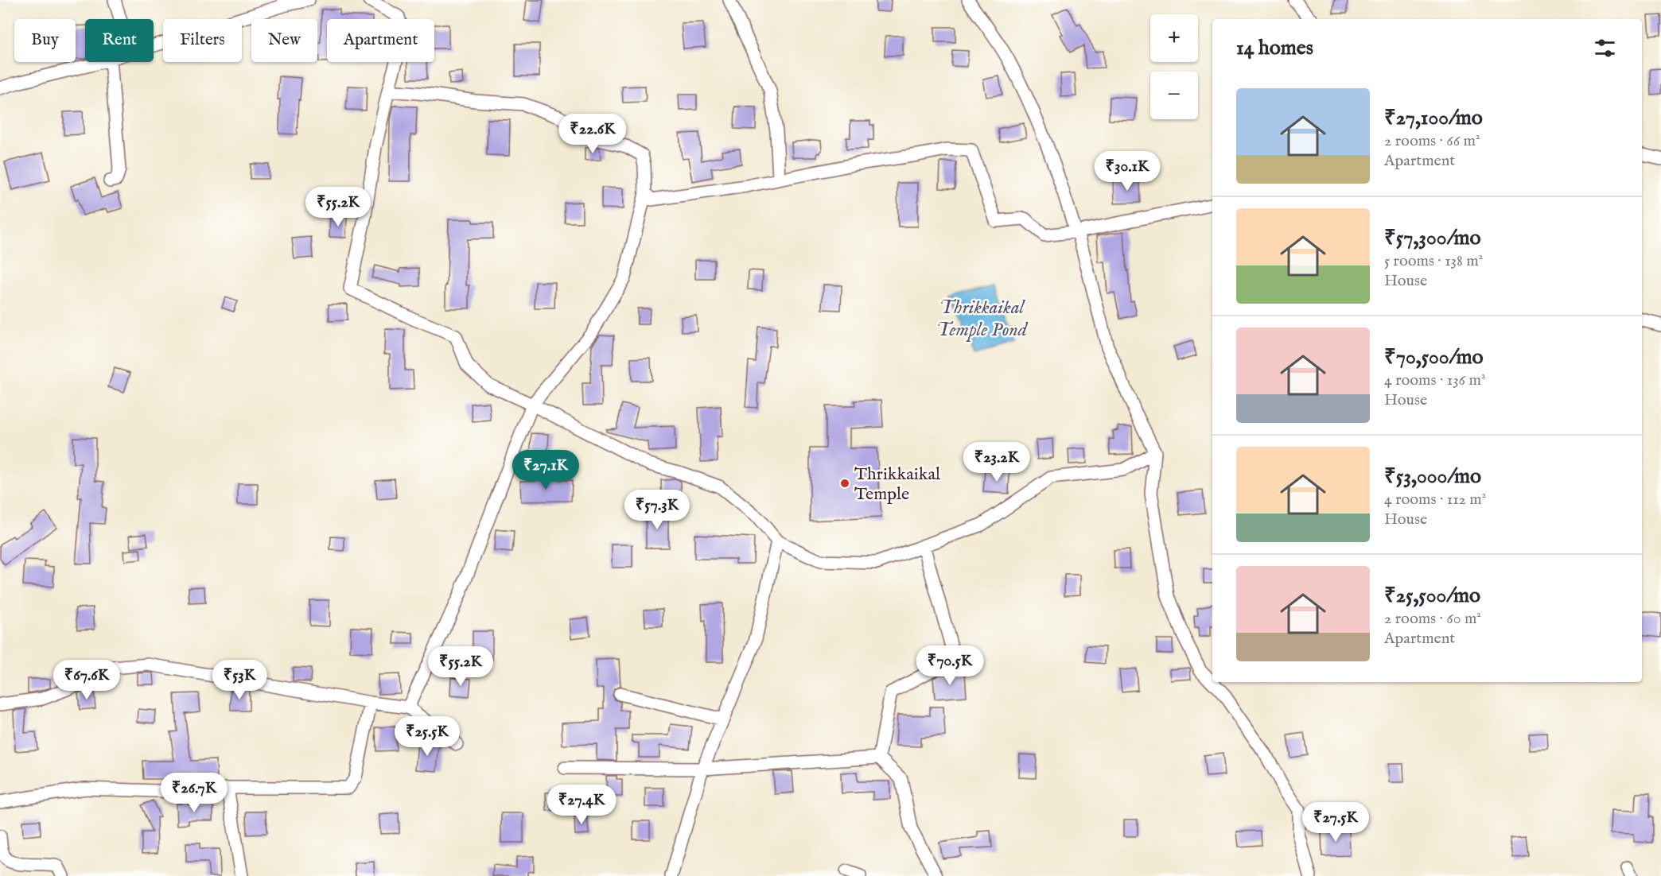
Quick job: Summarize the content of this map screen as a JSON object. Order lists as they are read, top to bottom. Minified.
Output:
{"water":["Thrikkaikal Temple Pond"],"places":["Thrikkaikal Temple"],"page":{"map_buttons":["+","−"],"chip":["Buy","Rent","Filters","New","Apartment"],"heading":"14 homes","list":[{"name":"₹27,100/mo","note":"2 rooms · 66 m² · Apartment"},{"name":"₹57,300/mo","note":"5 rooms · 138 m² · House"},{"name":"₹70,500/mo","note":"4 rooms · 136 m² · House"},{"name":"₹53,000/mo","note":"4 rooms · 112 m² · House"},{"name":"₹25,500/mo","note":"2 rooms · 60 m² · Apartment"}],"price":["₹22.6K","₹30.1K","₹55.2K","₹23.2K","₹27.1K","₹57.3K","₹70.5K","₹55.2K","₹67.6K","₹53K","₹25.5K","₹26.7K","₹27.4K","₹27.5K"]}}
